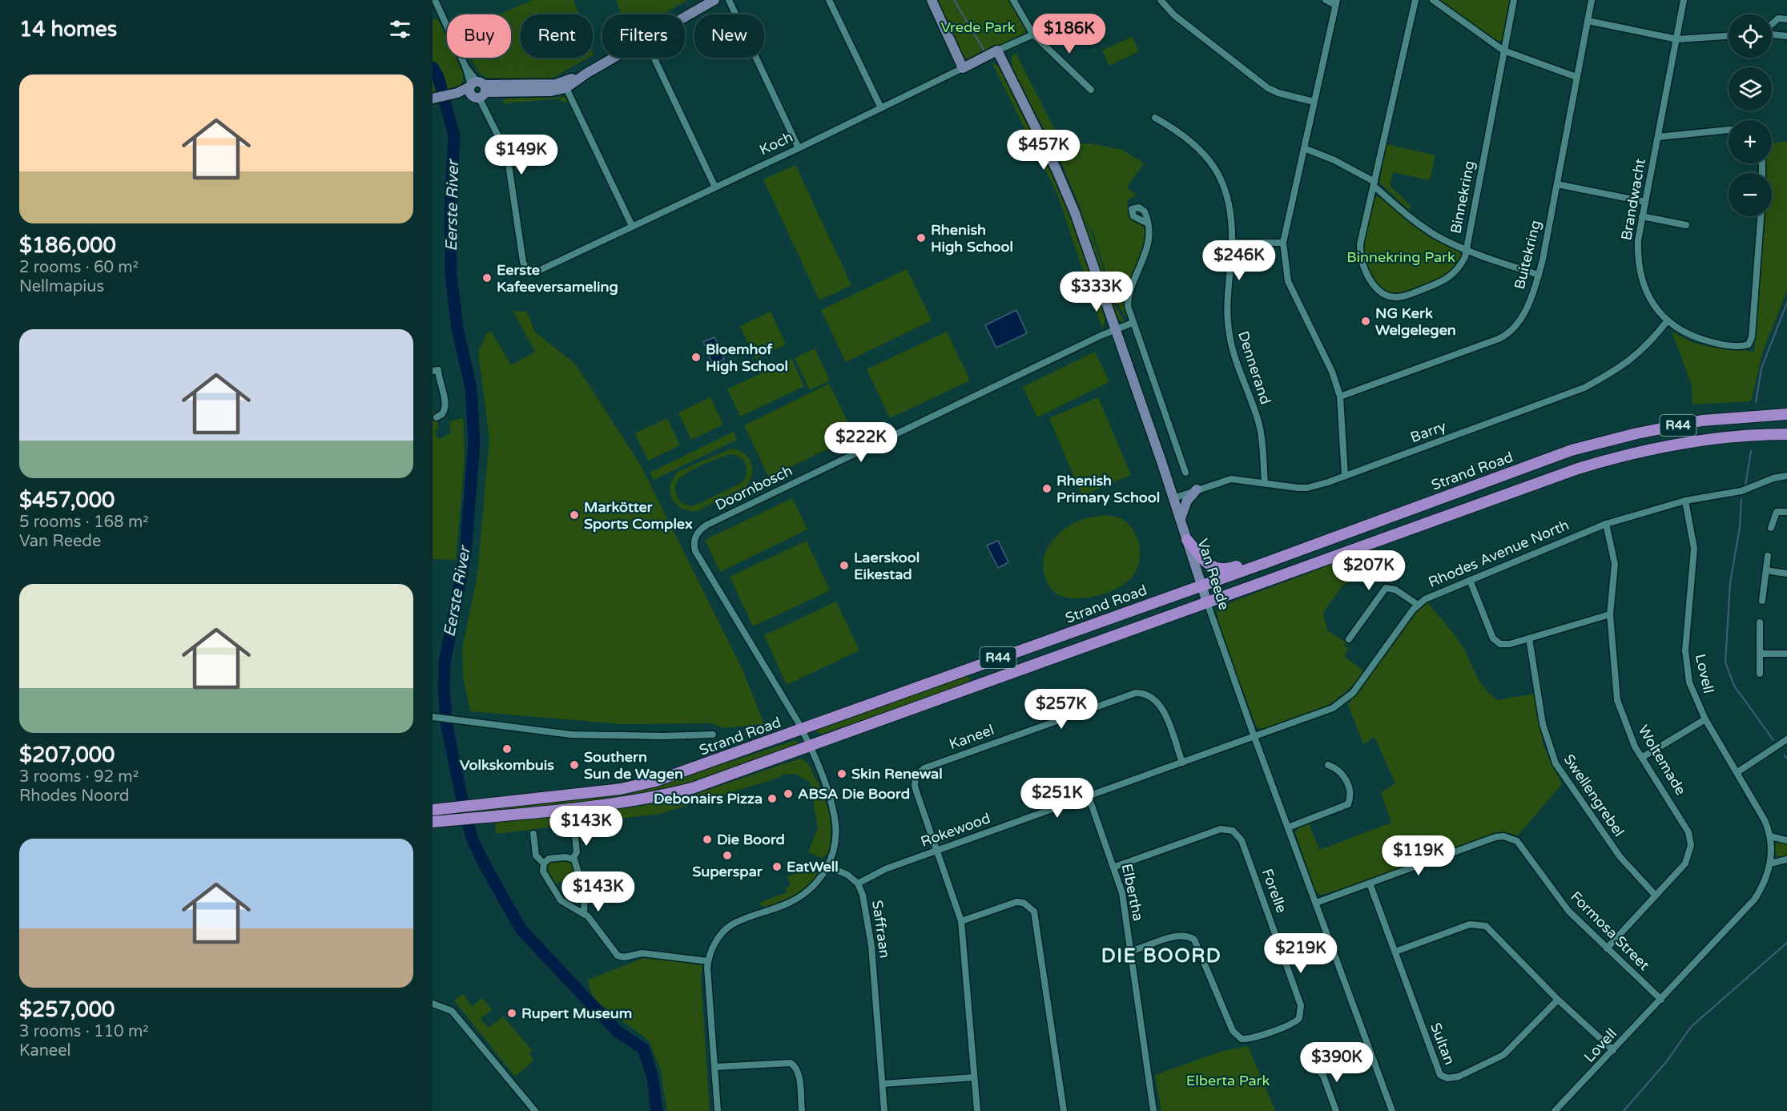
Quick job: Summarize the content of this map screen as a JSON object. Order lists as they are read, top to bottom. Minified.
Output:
{"streets":{"main road":["R44","Strand Road"],"street":["Koch","Binnekring","Brandwacht","Buitekring","Dennerand","Barry","Doornbosch","Rhodes Avenue North","Van Reede","Lovell","Kaneel","Woltemade","Swellengrebel","Rokewood","Forelle","Elbertha","Saffraan","Formosa Street","Sultan"]},"crossings":[["Koch","Van Reede"],["Brandwacht","Barry"],["Dennerand","Barry"],["R44","Van Reede"],["Barry","Van Reede"],["Strand Road","Doornbosch"],["Strand Road","Van Reede"],["Doornbosch","Van Reede"],["Rhodes Avenue North","Van Reede"],["Rhodes Avenue North","Lovell"],["Rhodes Avenue North","Woltemade"],["Rhodes Avenue North","Rokewood"],["Van Reede","Rokewood"],["Van Reede","Formosa Street"],["Lovell","Formosa Street"],["Kaneel","Rokewood"],["Woltemade","Swellengrebel"],["Woltemade","Formosa Street"],["Rokewood","Elbertha"],["Rokewood","Saffraan"],["Forelle","Elbertha"],["Formosa Street","Sultan"]],"districts":["DIE BOORD"],"water":["Eerste River"],"parks":["Vrede Park","Binnekring Park","Elberta Park"],"places":["Rhenish High School","Eerste Kafeeversameling","NG Kerk Welgelegen","Bloemhof High School","Rhenish Primary School","Markötter Sports Complex","Laerskool Eikestad","Volkskombuis","Southern Sun de Wagen","Skin Renewal","ABSA Die Boord","Debonairs Pizza","Die Boord","Superspar","EatWell","Rupert Museum"],"page":{"heading":"14 homes","price":["$186K","$457K","$149K","$246K","$333K","$222K","$207K","$257K","$251K","$143K","$119K","$143K","$219K","$390K"],"map_buttons":["+","−"],"chip":["Buy","Rent","Filters","New"],"list":[{"name":"$186,000","note":"2 rooms · 60 m² · Nellmapius"},{"name":"$457,000","note":"5 rooms · 168 m² · Van Reede"},{"name":"$207,000","note":"3 rooms · 92 m² · Rhodes Noord"},{"name":"$257,000","note":"3 rooms · 110 m² · Kaneel"}]}}
